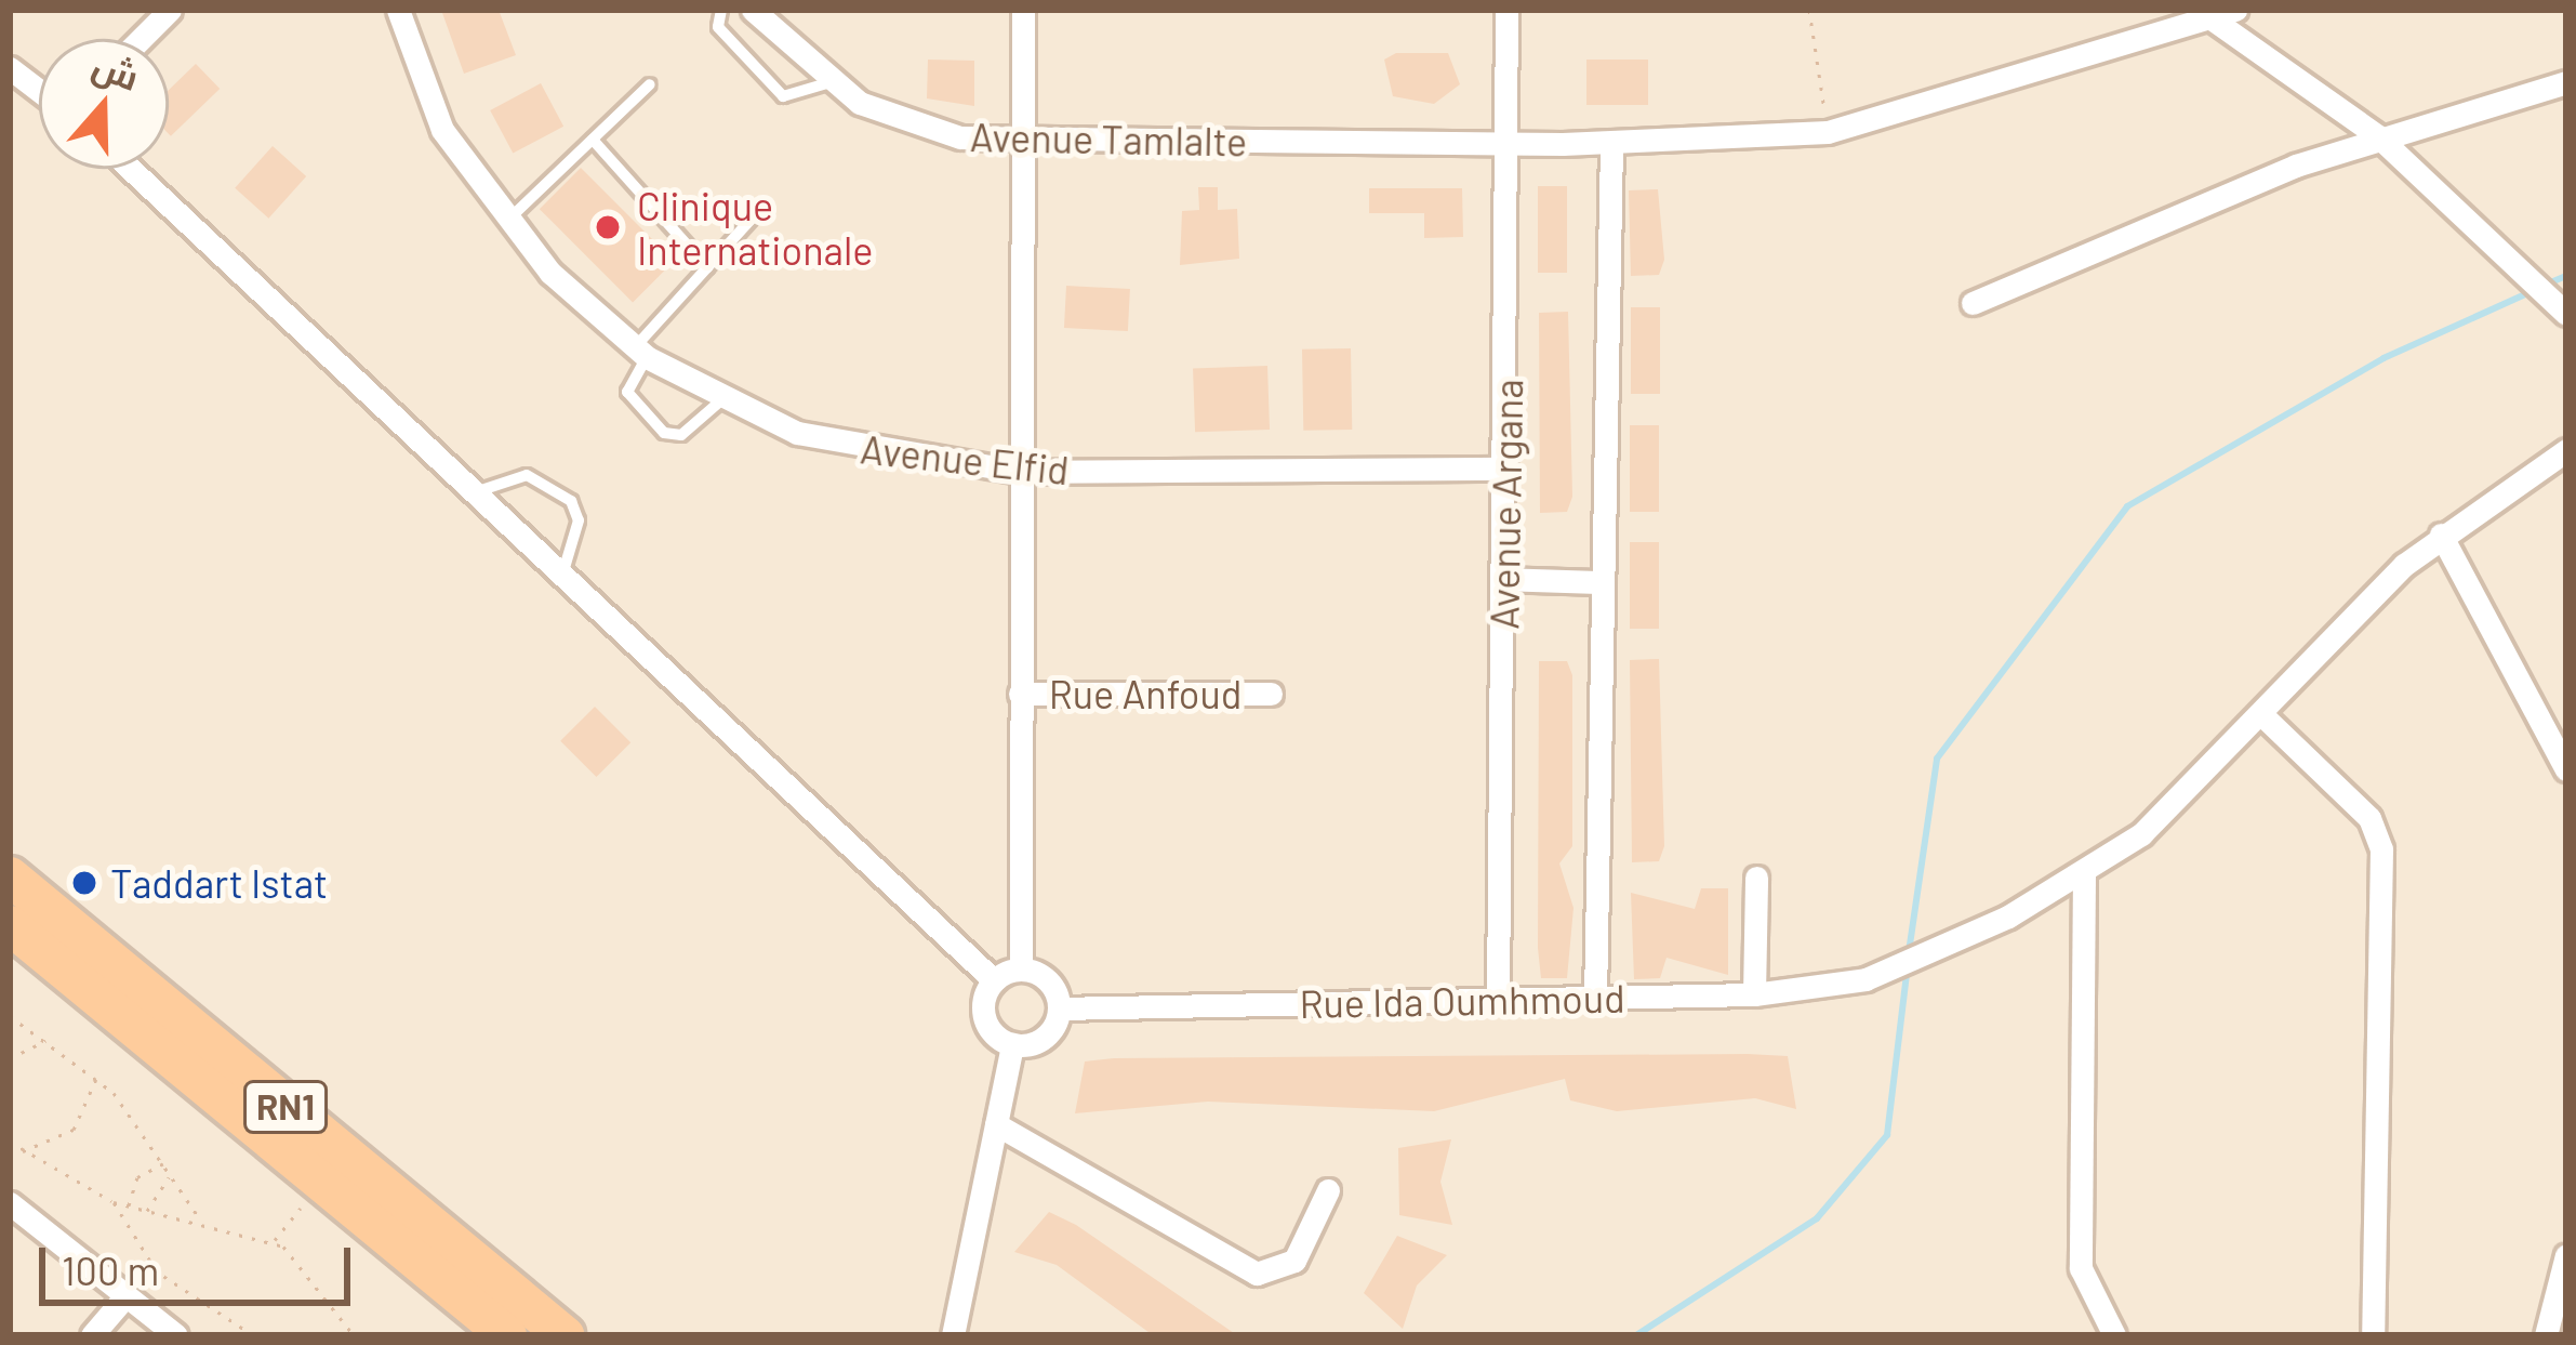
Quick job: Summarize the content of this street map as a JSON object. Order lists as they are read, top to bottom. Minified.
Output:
{"streets":{"highway":["RN1"],"street":["Avenue Tamlalte","Avenue Elfid","Avenue Argana","Rue Anfoud","Rue Ida Oumhmoud"]},"crossings":[["Avenue Tamlalte","Avenue Argana"],["Avenue Elfid","Avenue Argana"],["Avenue Argana","Rue Ida Oumhmoud"]],"places":["Clinique Internationale","Taddart Istat"],"scale_bar":"100 m","north":"top"}
